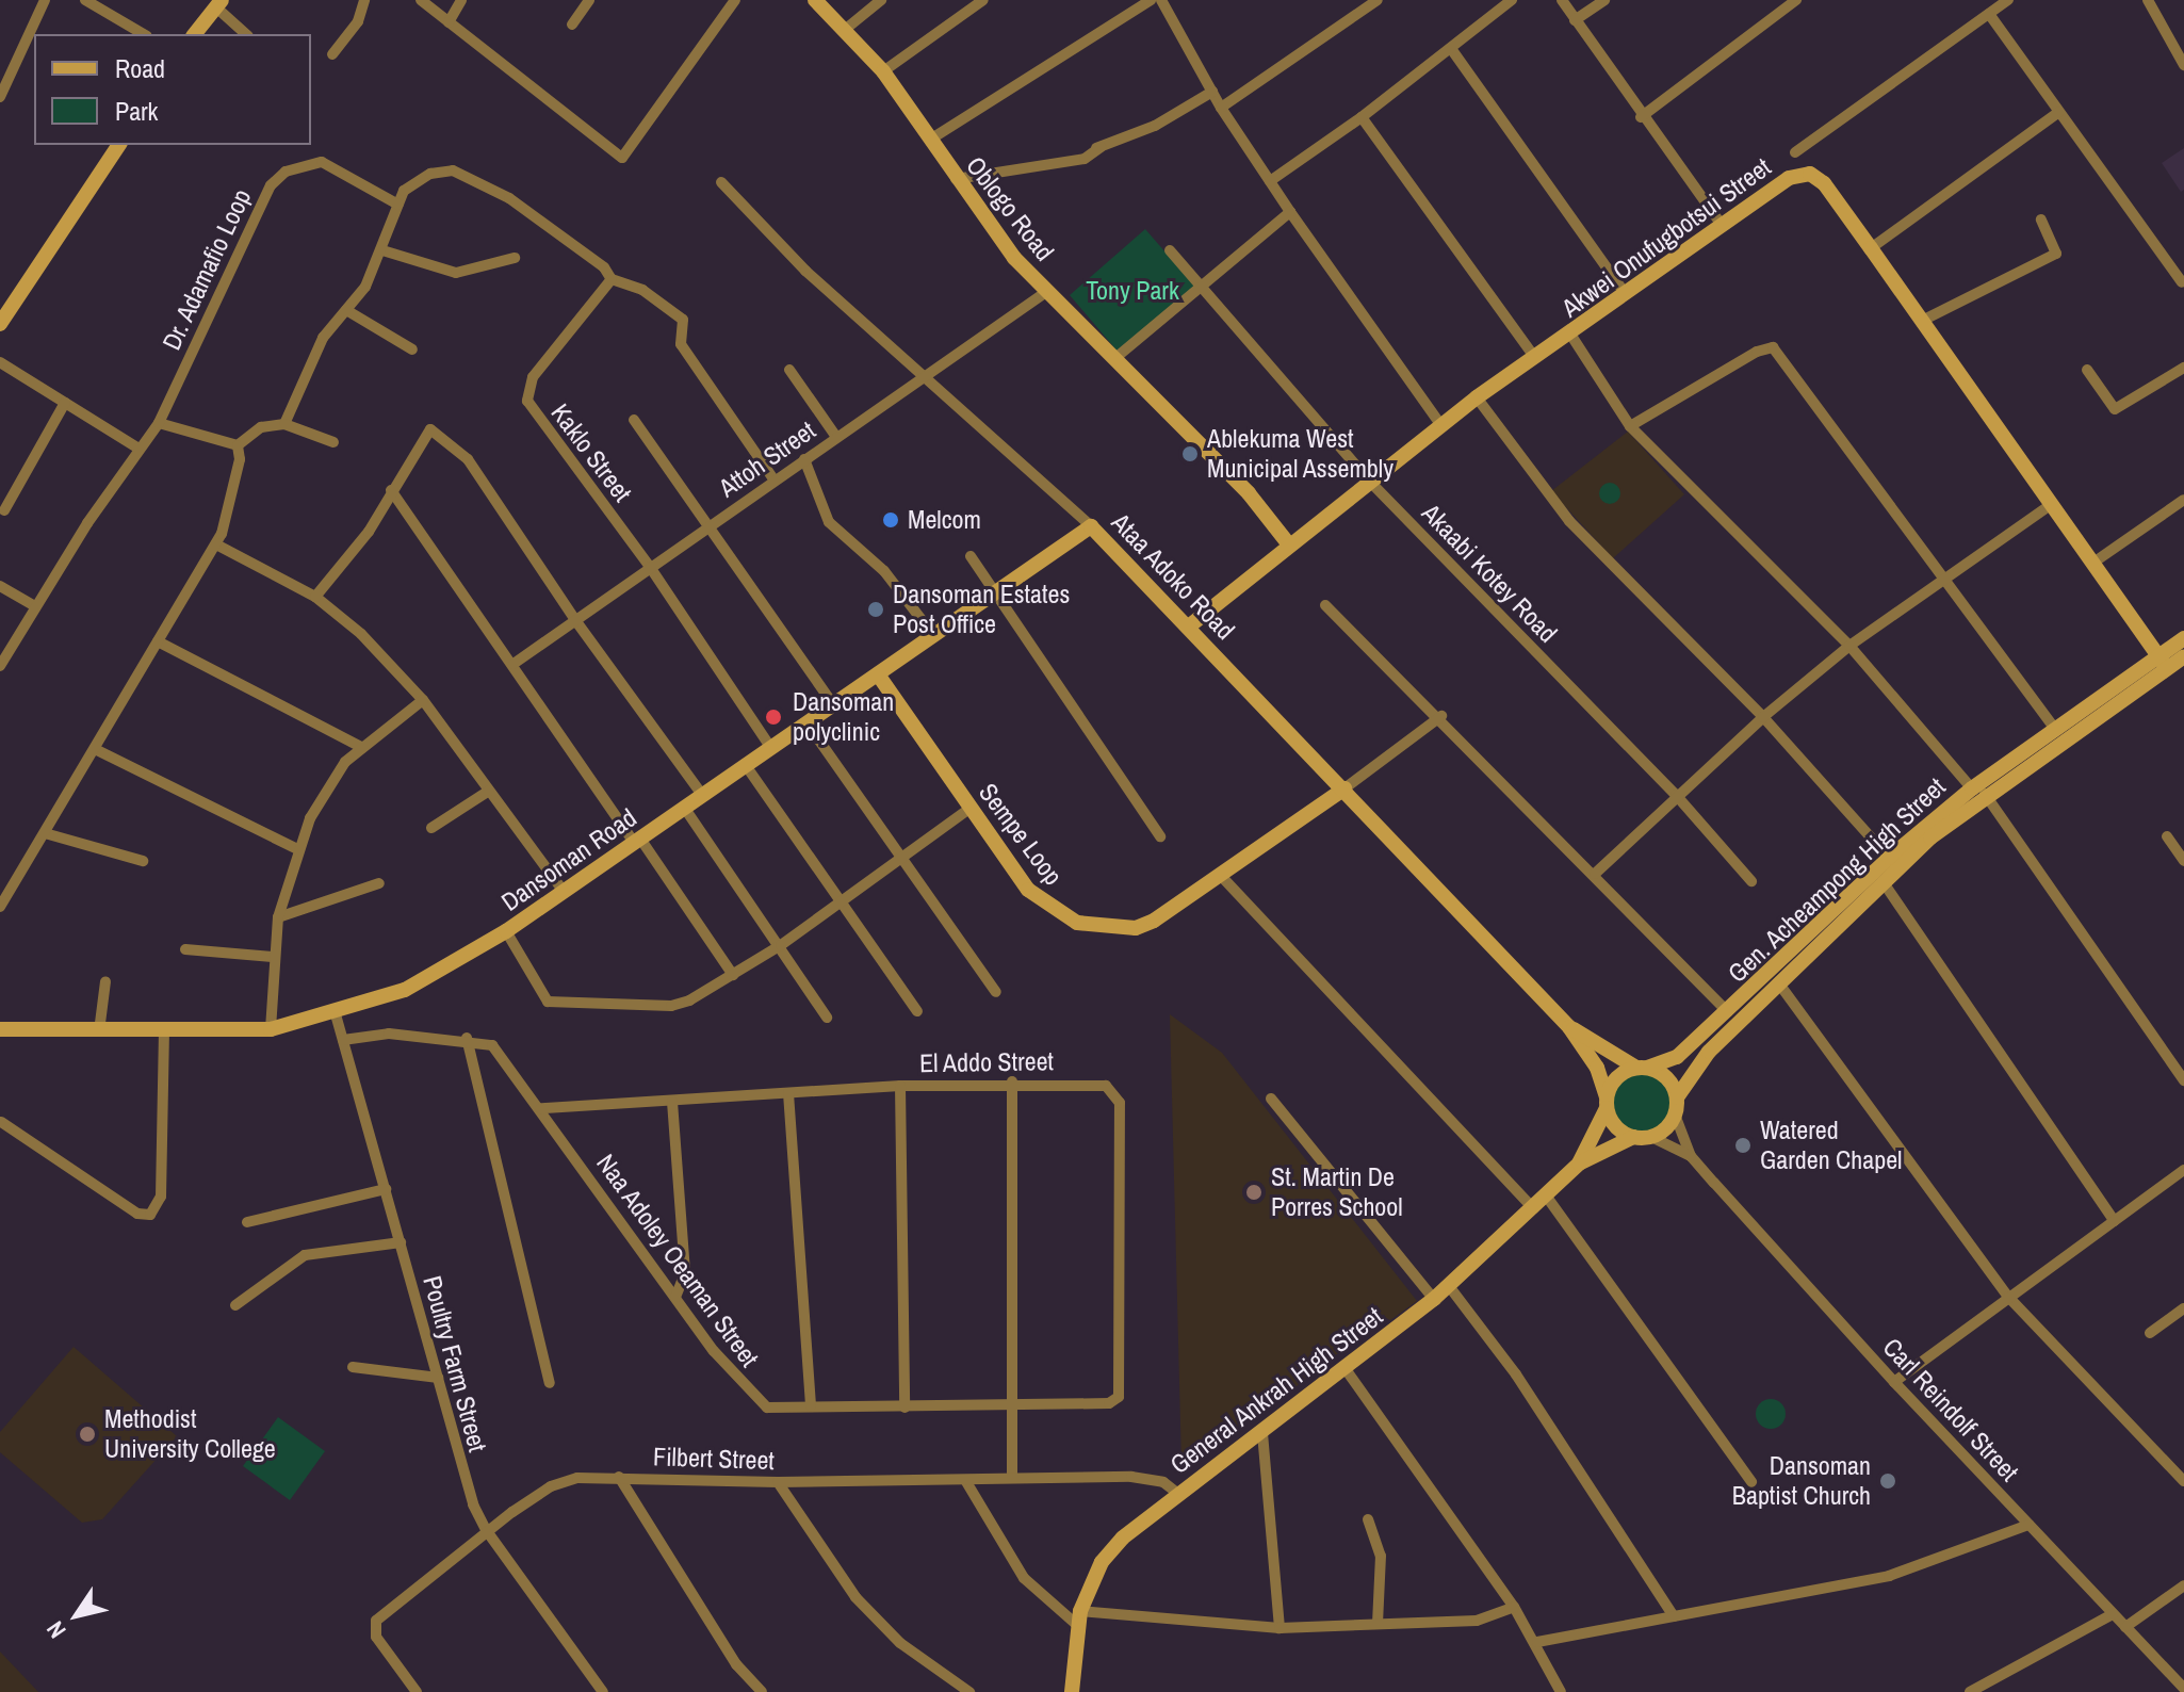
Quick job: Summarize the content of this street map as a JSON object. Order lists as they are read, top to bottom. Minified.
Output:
{"streets":{"main road":["Oblogo Road","Akwei Onufugbotsui Street","Ataa Adoko Road","Sempe Loop","Dansoman Road","Gen. Acheampong High Street","General Ankrah High Street"],"street":["Dr. Adamafio Loop","Kaklo Street","Attoh Street","Akaabi Kotey Road","El Addo Street","Naa Adoley Oeaman Street","Poultry Farm Street","Carl Reindolf Street","Filbert Street"]},"crossings":[["Oblogo Road","Akwei Onufugbotsui Street"],["Oblogo Road","Attoh Street"],["Akwei Onufugbotsui Street","Akaabi Kotey Road"],["Akwei Onufugbotsui Street","Ataa Adoko Road"],["Akwei Onufugbotsui Street","Gen. Acheampong High Street"],["Kaklo Street","Attoh Street"],["Kaklo Street","Dansoman Road"],["Attoh Street","Ataa Adoko Road"],["Ataa Adoko Road","Sempe Loop"],["Ataa Adoko Road","Dansoman Road"],["Ataa Adoko Road","Gen. Acheampong High Street"],["Ataa Adoko Road","General Ankrah High Street"],["Ataa Adoko Road","Carl Reindolf Street"],["Sempe Loop","Dansoman Road"],["Dansoman Road","Poultry Farm Street"],["Gen. Acheampong High Street","General Ankrah High Street"],["Gen. Acheampong High Street","Carl Reindolf Street"],["El Addo Street","Naa Adoley Oeaman Street"],["Poultry Farm Street","Filbert Street"],["General Ankrah High Street","Carl Reindolf Street"],["General Ankrah High Street","Filbert Street"]],"parks":["Tony Park"],"places":["Ablekuma West Municipal Assembly","Melcom","Dansoman Estates Post Office","Dansoman polyclinic","Watered Garden Chapel","St. Martin De Porres School","Methodist University College","Dansoman Baptist Church"],"legend":["Road","Park"],"north":"bottom left"}
